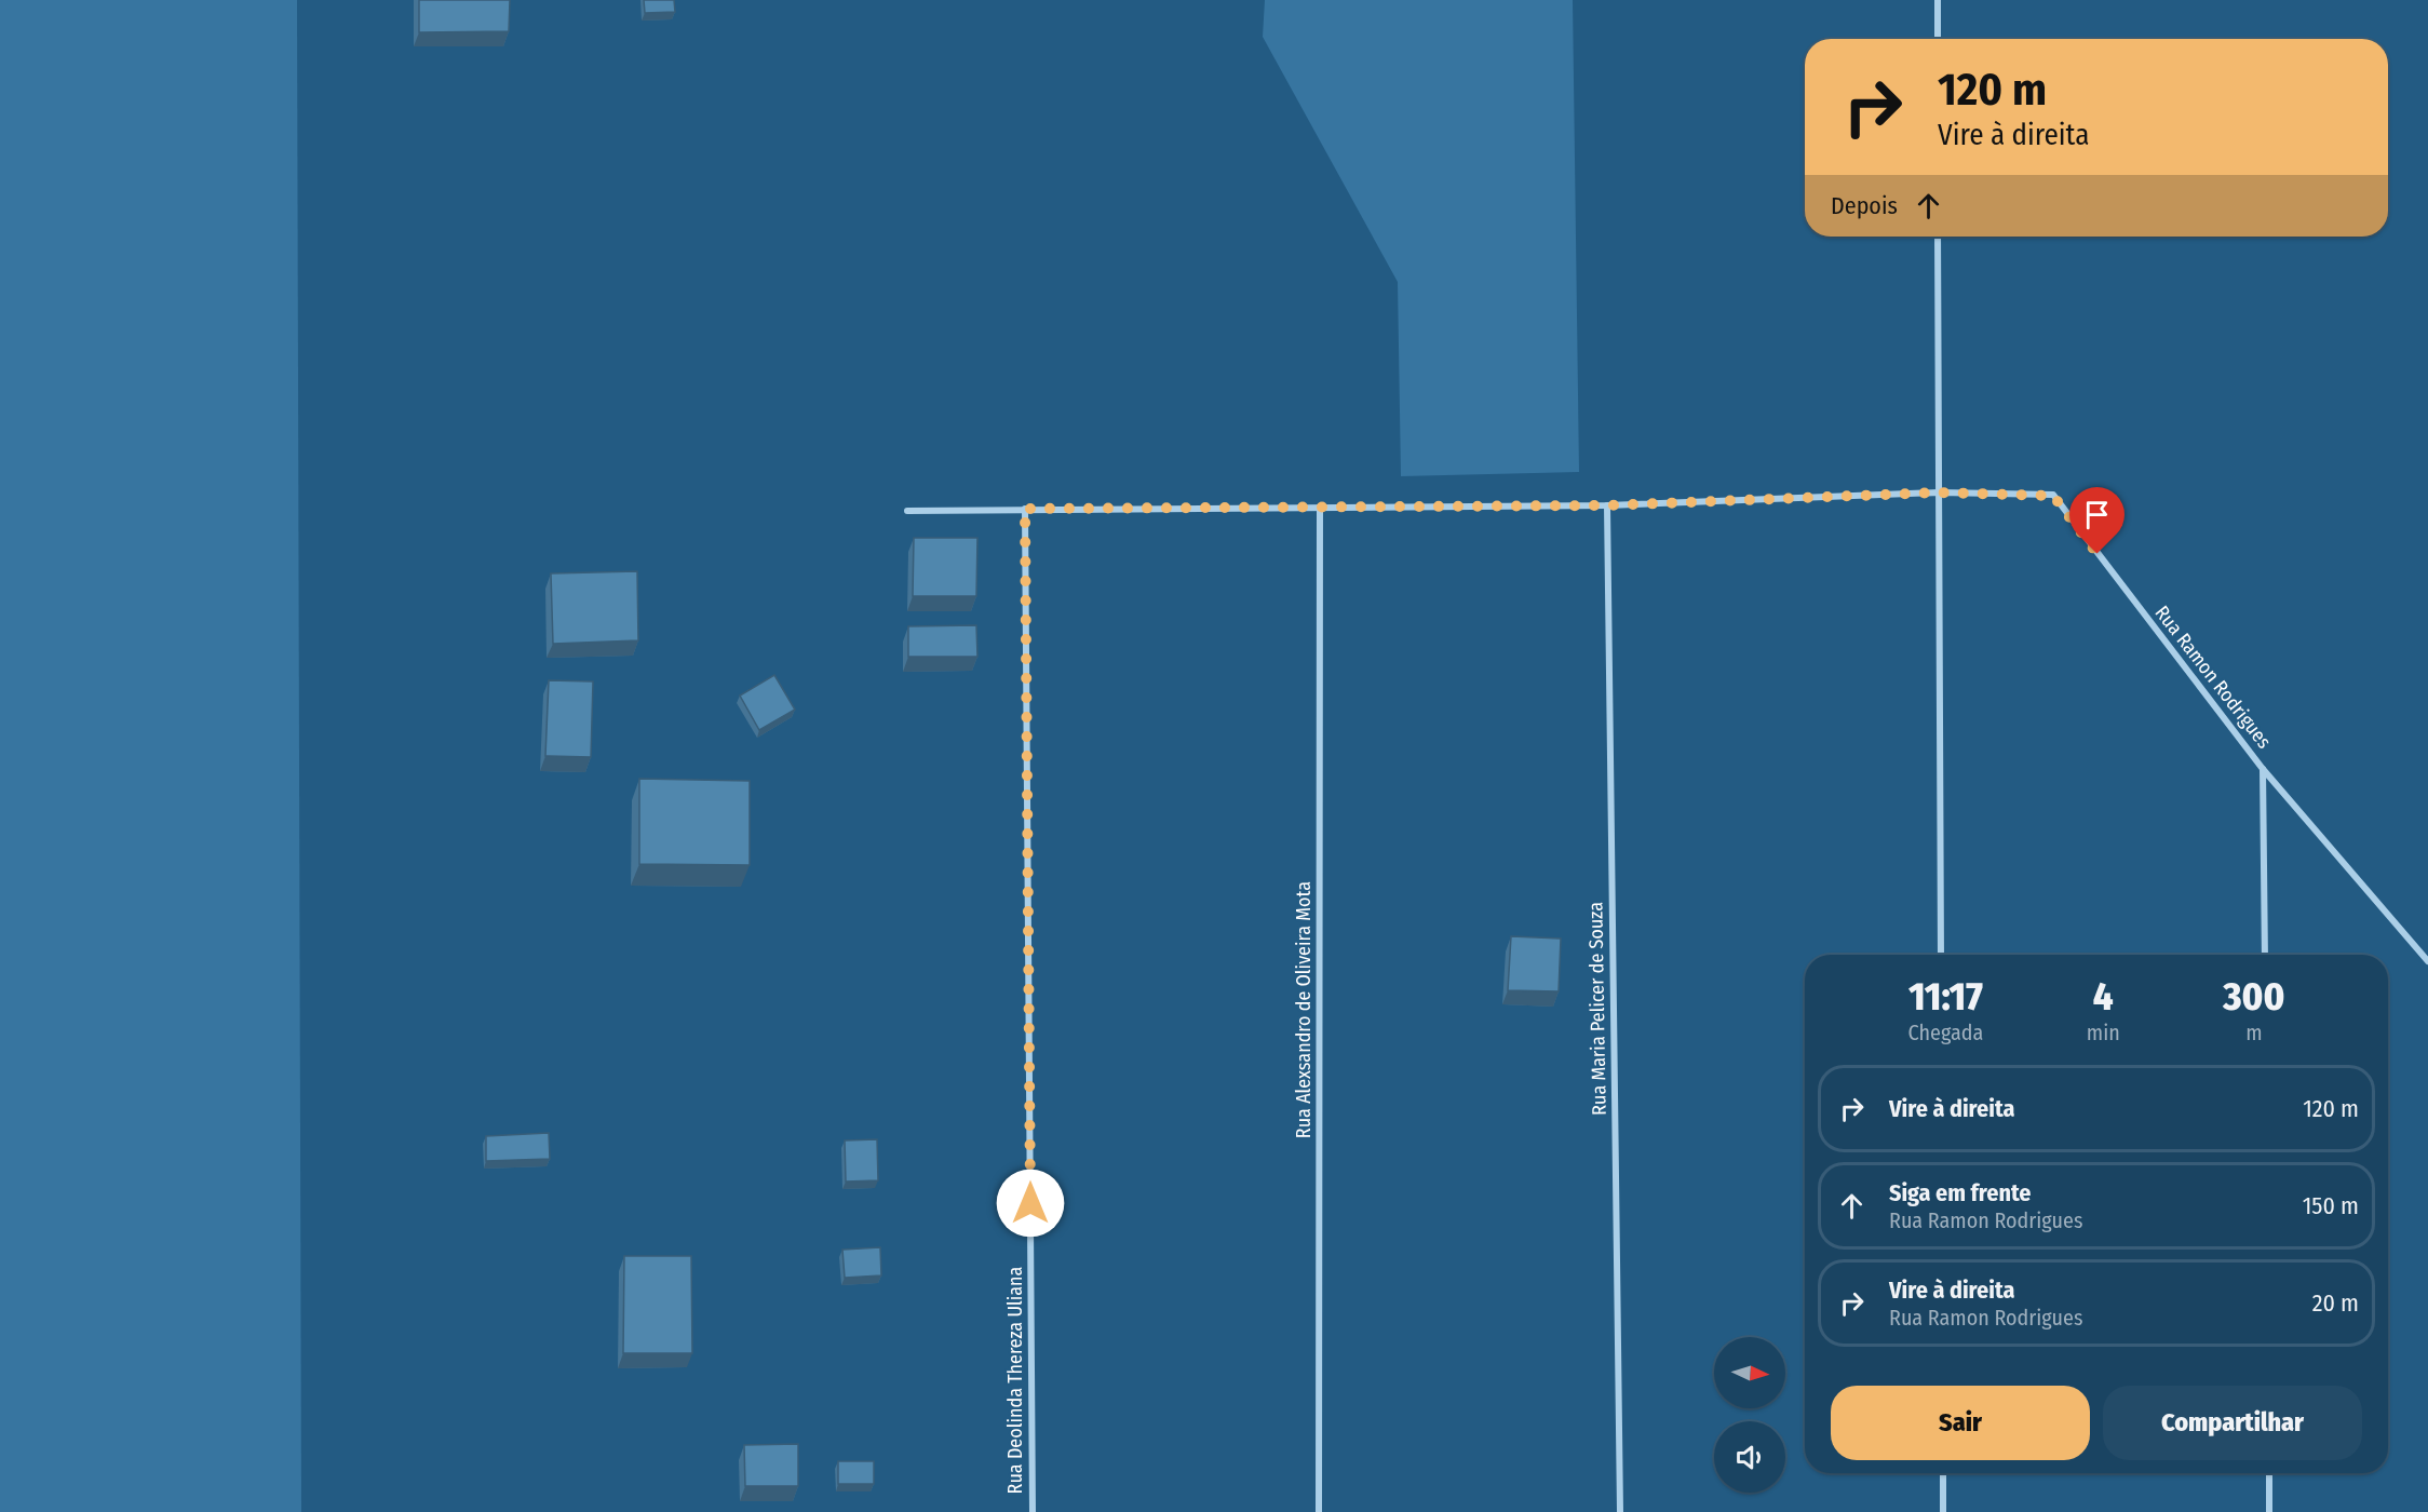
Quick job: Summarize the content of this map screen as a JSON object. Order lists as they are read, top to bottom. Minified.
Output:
{"streets":{"street":["Rua Ramon Rodrigues","Rua Maria Pelicer de Souza","Rua Alexsandro de Oliveira Mota","Rua Deolinda Thereza Uliana"]},"north":"right","page":{"turn":["120 m","Vire à direita"],"then":"Depois","eta":["11:17","Chegada","4","min","300","m"],"list":[{"name":"Vire à direita","value":"120 m"},{"name":"Siga em frente","note":"Rua Ramon Rodrigues","value":"150 m"},{"name":"Vire à direita","note":"Rua Ramon Rodrigues","value":"20 m"}],"buttons":["Sair","Compartilhar"]}}
